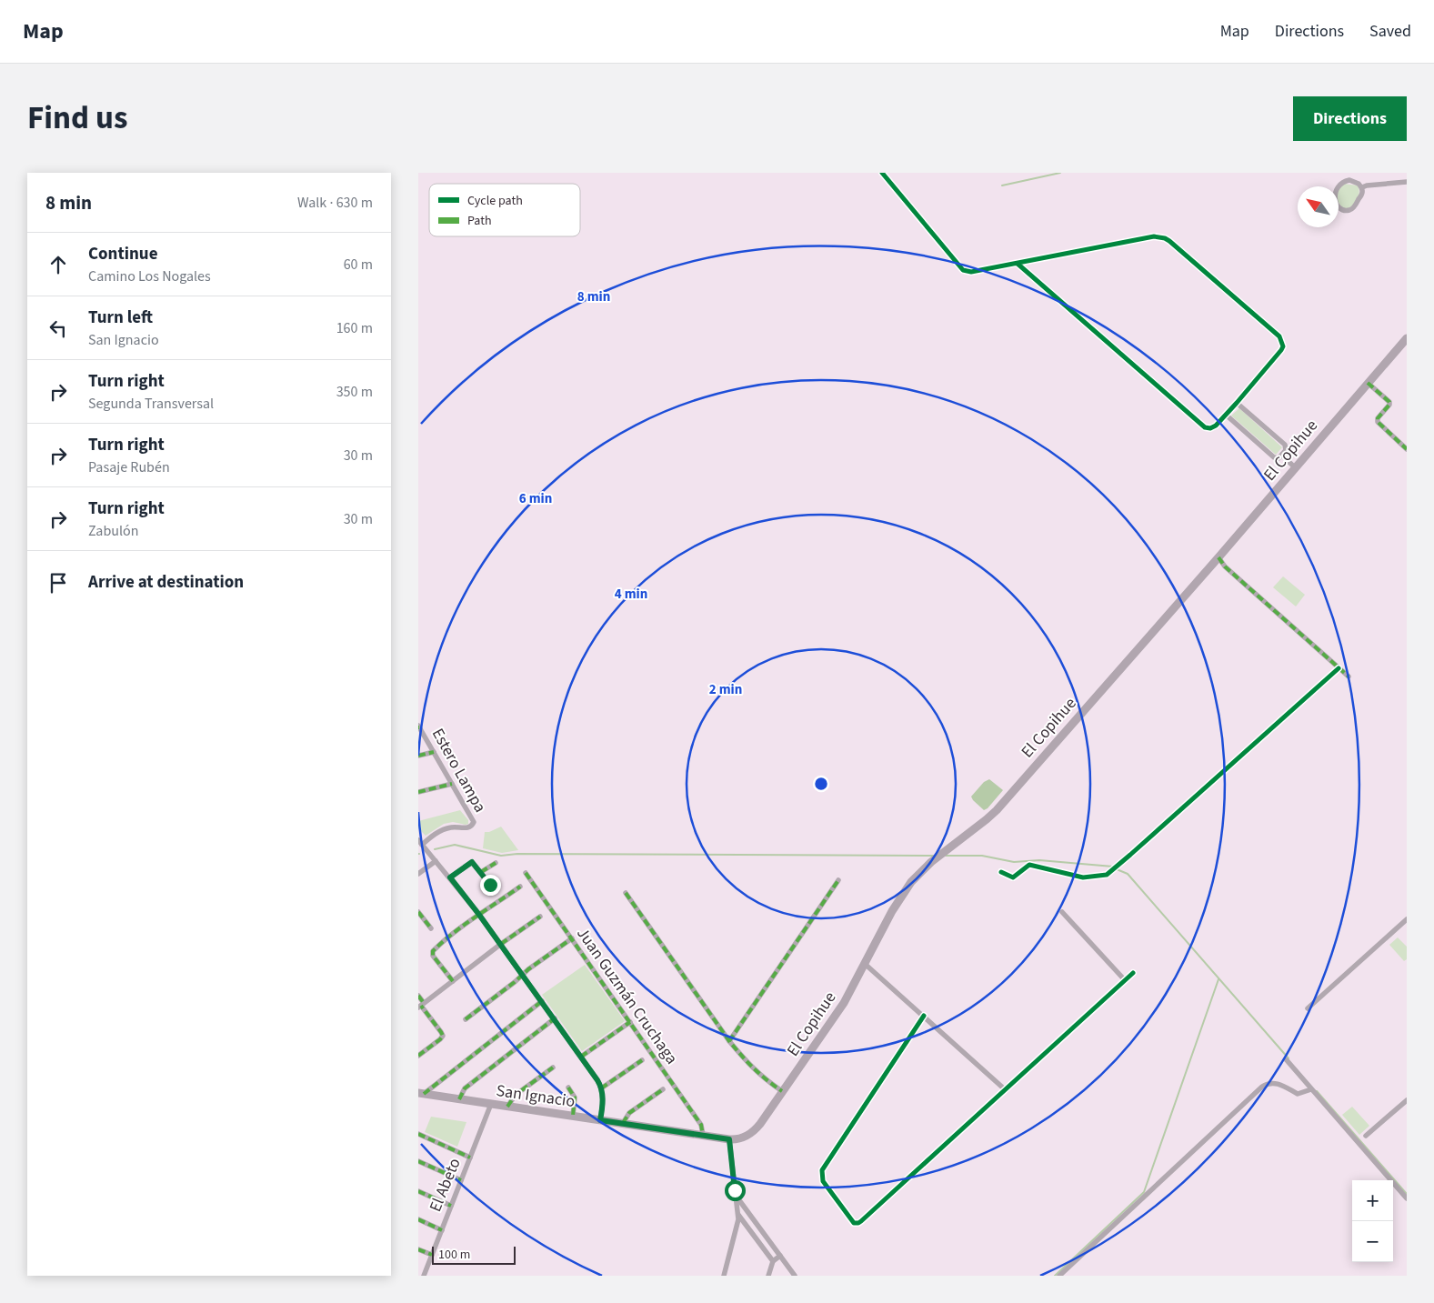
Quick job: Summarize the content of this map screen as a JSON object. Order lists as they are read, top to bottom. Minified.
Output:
{"streets":{"main road":["El Copihue","San Ignacio"],"street":["Estero Lampa","Juan Guzmán Cruchaga","El Abeto"]},"crossings":[["El Copihue","San Ignacio"],["Juan Guzmán Cruchaga","San Ignacio"],["San Ignacio","El Abeto"]],"legend":["Cycle path","Path"],"scale_bar":"100 m","north":"top left","page":{"header":"Map","nav":["Map","Directions","Saved"],"title":"Find us","buttons":"Directions","heading":["8 min","Walk · 630 m"],"list":[["Continue","Camino Los Nogales","60 m"],["Turn left","San Ignacio","160 m"],["Turn right","Segunda Transversal","350 m"],["Turn right","Pasaje Rubén","30 m"],["Turn right","Zabulón","30 m"],"Arrive at destination"],"map_buttons":["+","−"],"scale":"100 m"},"rings":["8 min","6 min","4 min","2 min"]}
